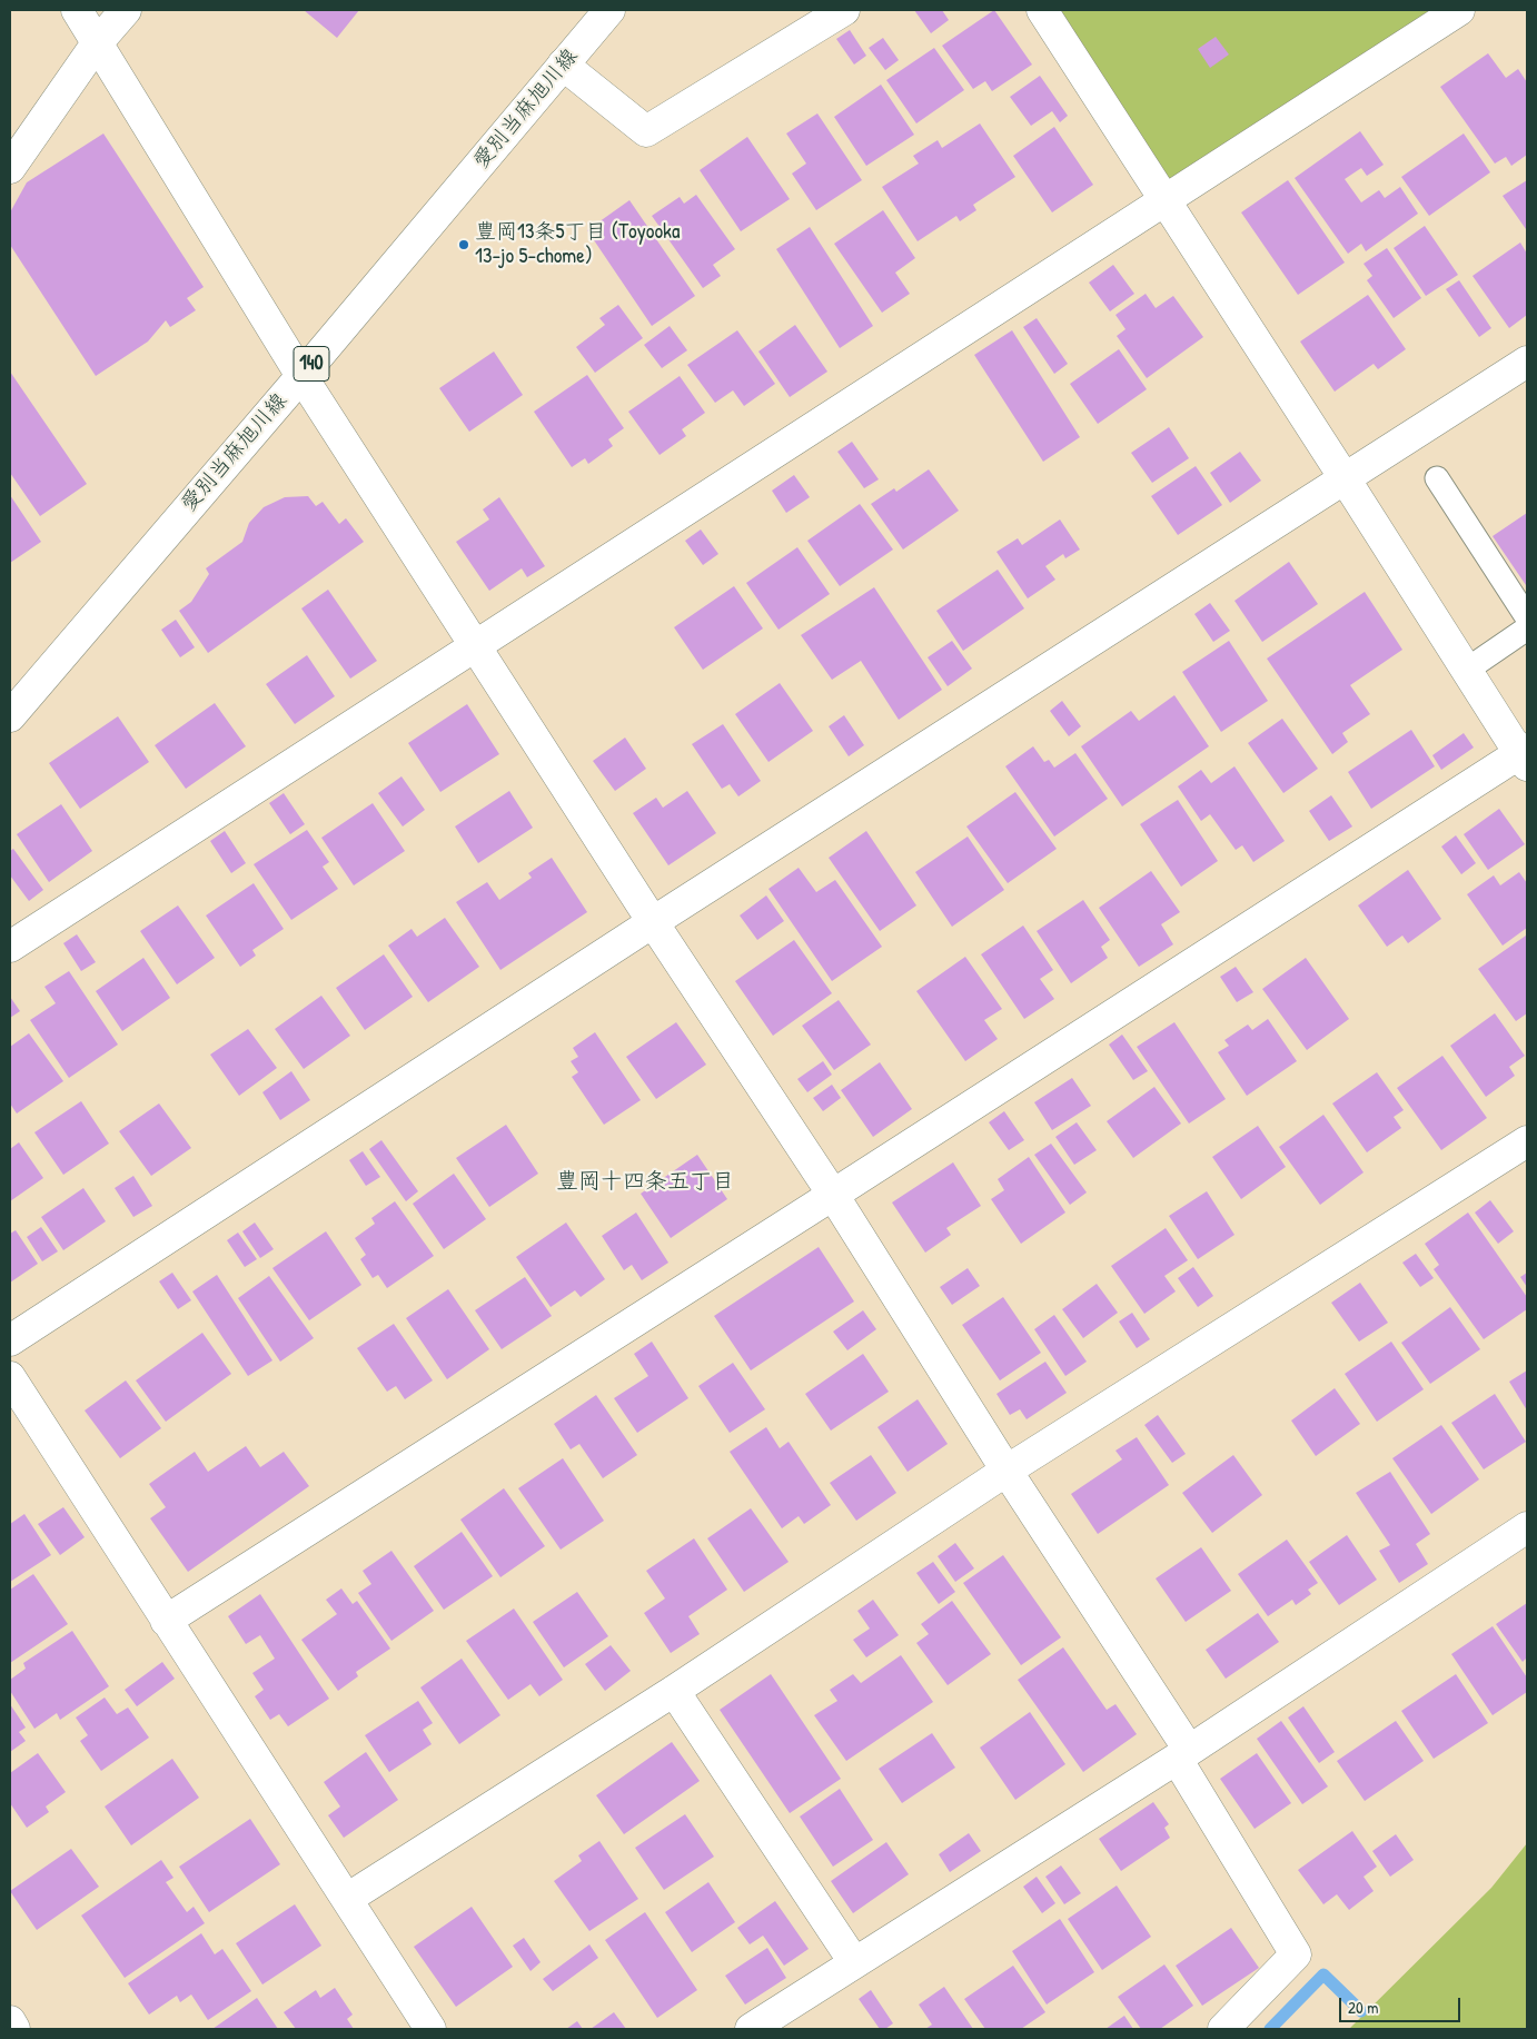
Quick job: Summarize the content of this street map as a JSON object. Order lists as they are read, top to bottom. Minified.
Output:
{"streets":{"street":["愛別当麻旭川線","140"]},"districts":["豊岡十四条五丁目"],"places":["豊岡13条5丁目 (Toyooka 13-jo 5-chome)"],"scale_bar":"20 m"}
